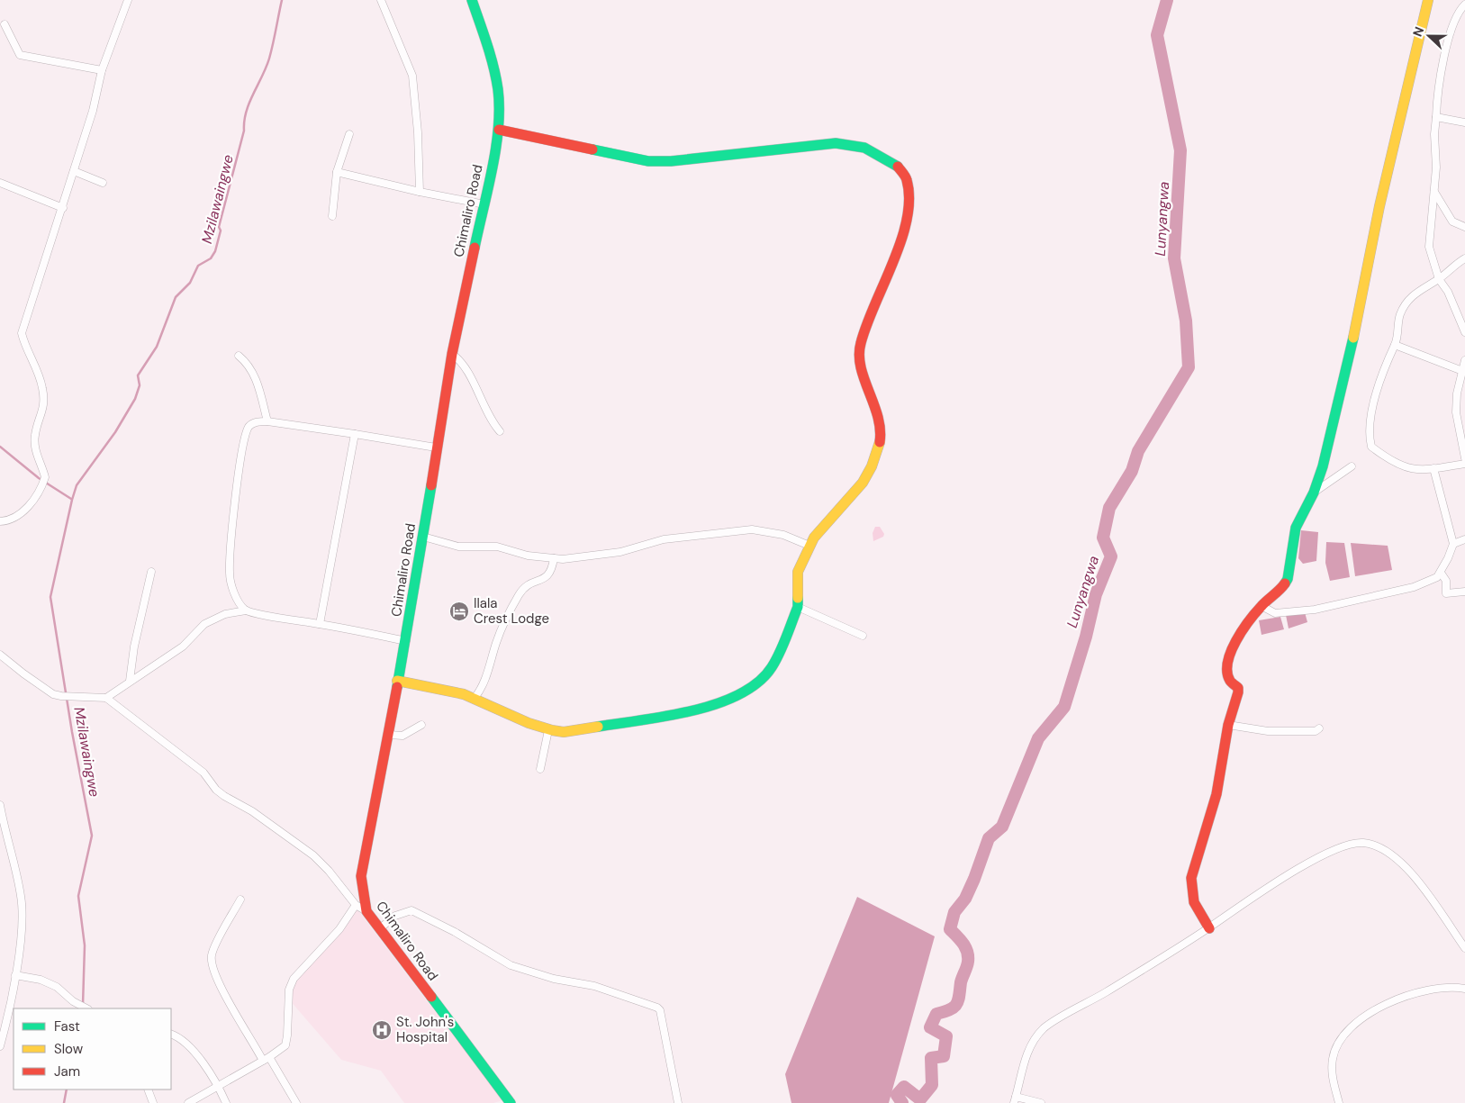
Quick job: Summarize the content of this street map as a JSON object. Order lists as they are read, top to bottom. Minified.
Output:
{"streets":{"street":["Chimaliro Road"]},"water":["Mzilawaingwe","Lunyangwa"],"places":{"hotel":["Ilala Crest Lodge"],"hospital":["St. John's Hospital"]},"legend":["Fast","Slow","Jam"],"north":"left"}
